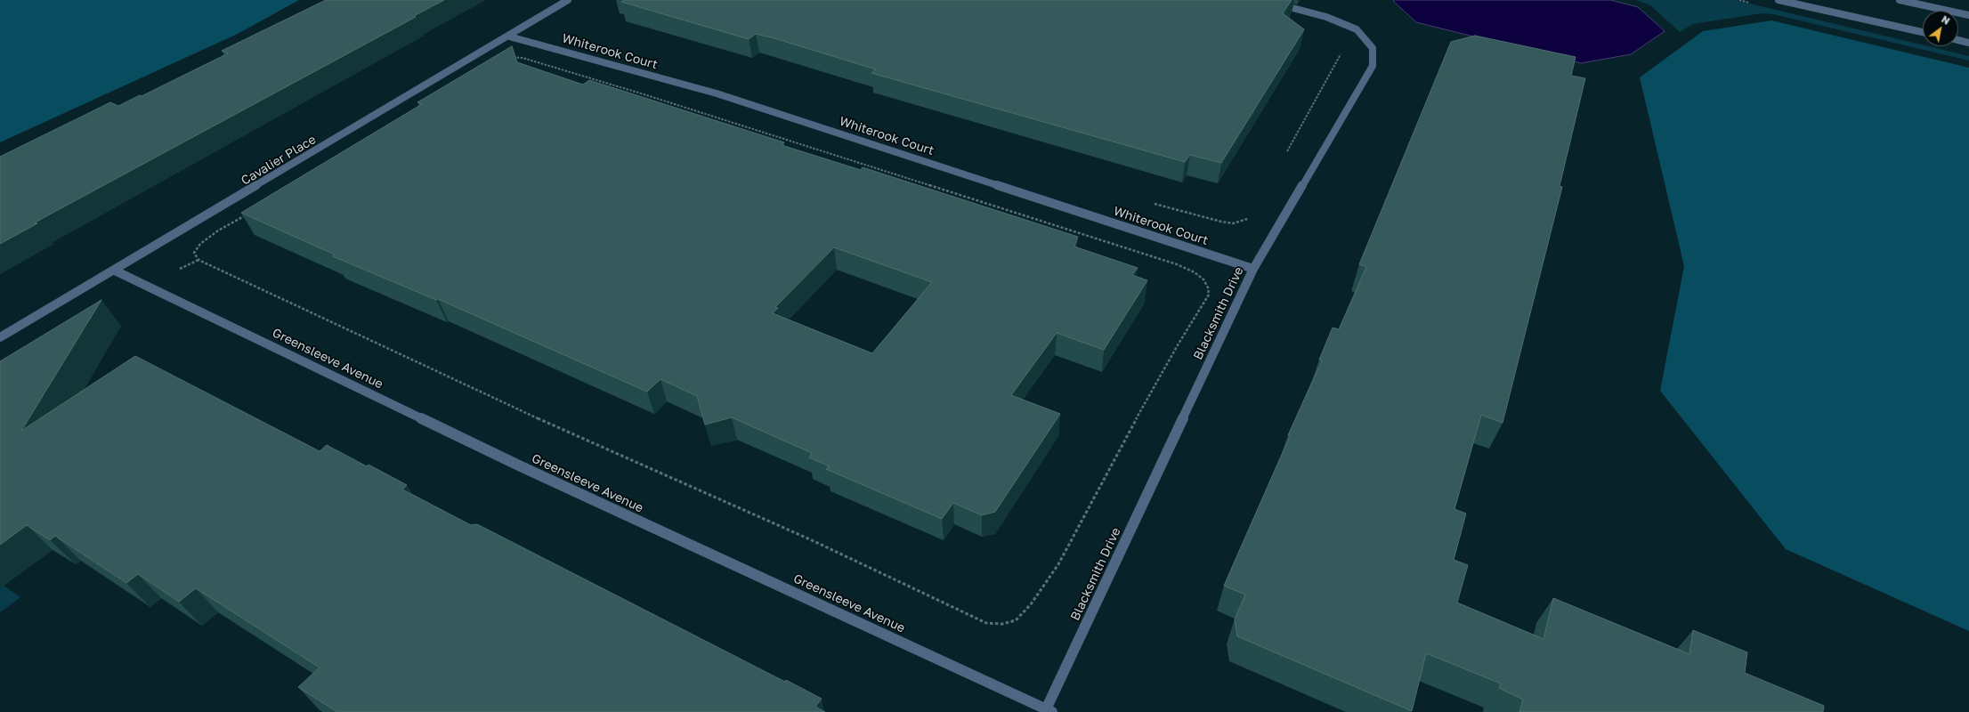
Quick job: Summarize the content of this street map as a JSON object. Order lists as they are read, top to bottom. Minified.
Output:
{"streets":{"street":["Whiterook Court","Cavalier Place","Blacksmith Drive","Greensleeve Avenue"]},"crossings":[["Whiterook Court","Cavalier Place"],["Whiterook Court","Blacksmith Drive"],["Cavalier Place","Greensleeve Avenue"],["Blacksmith Drive","Greensleeve Avenue"]],"north":"top right"}
